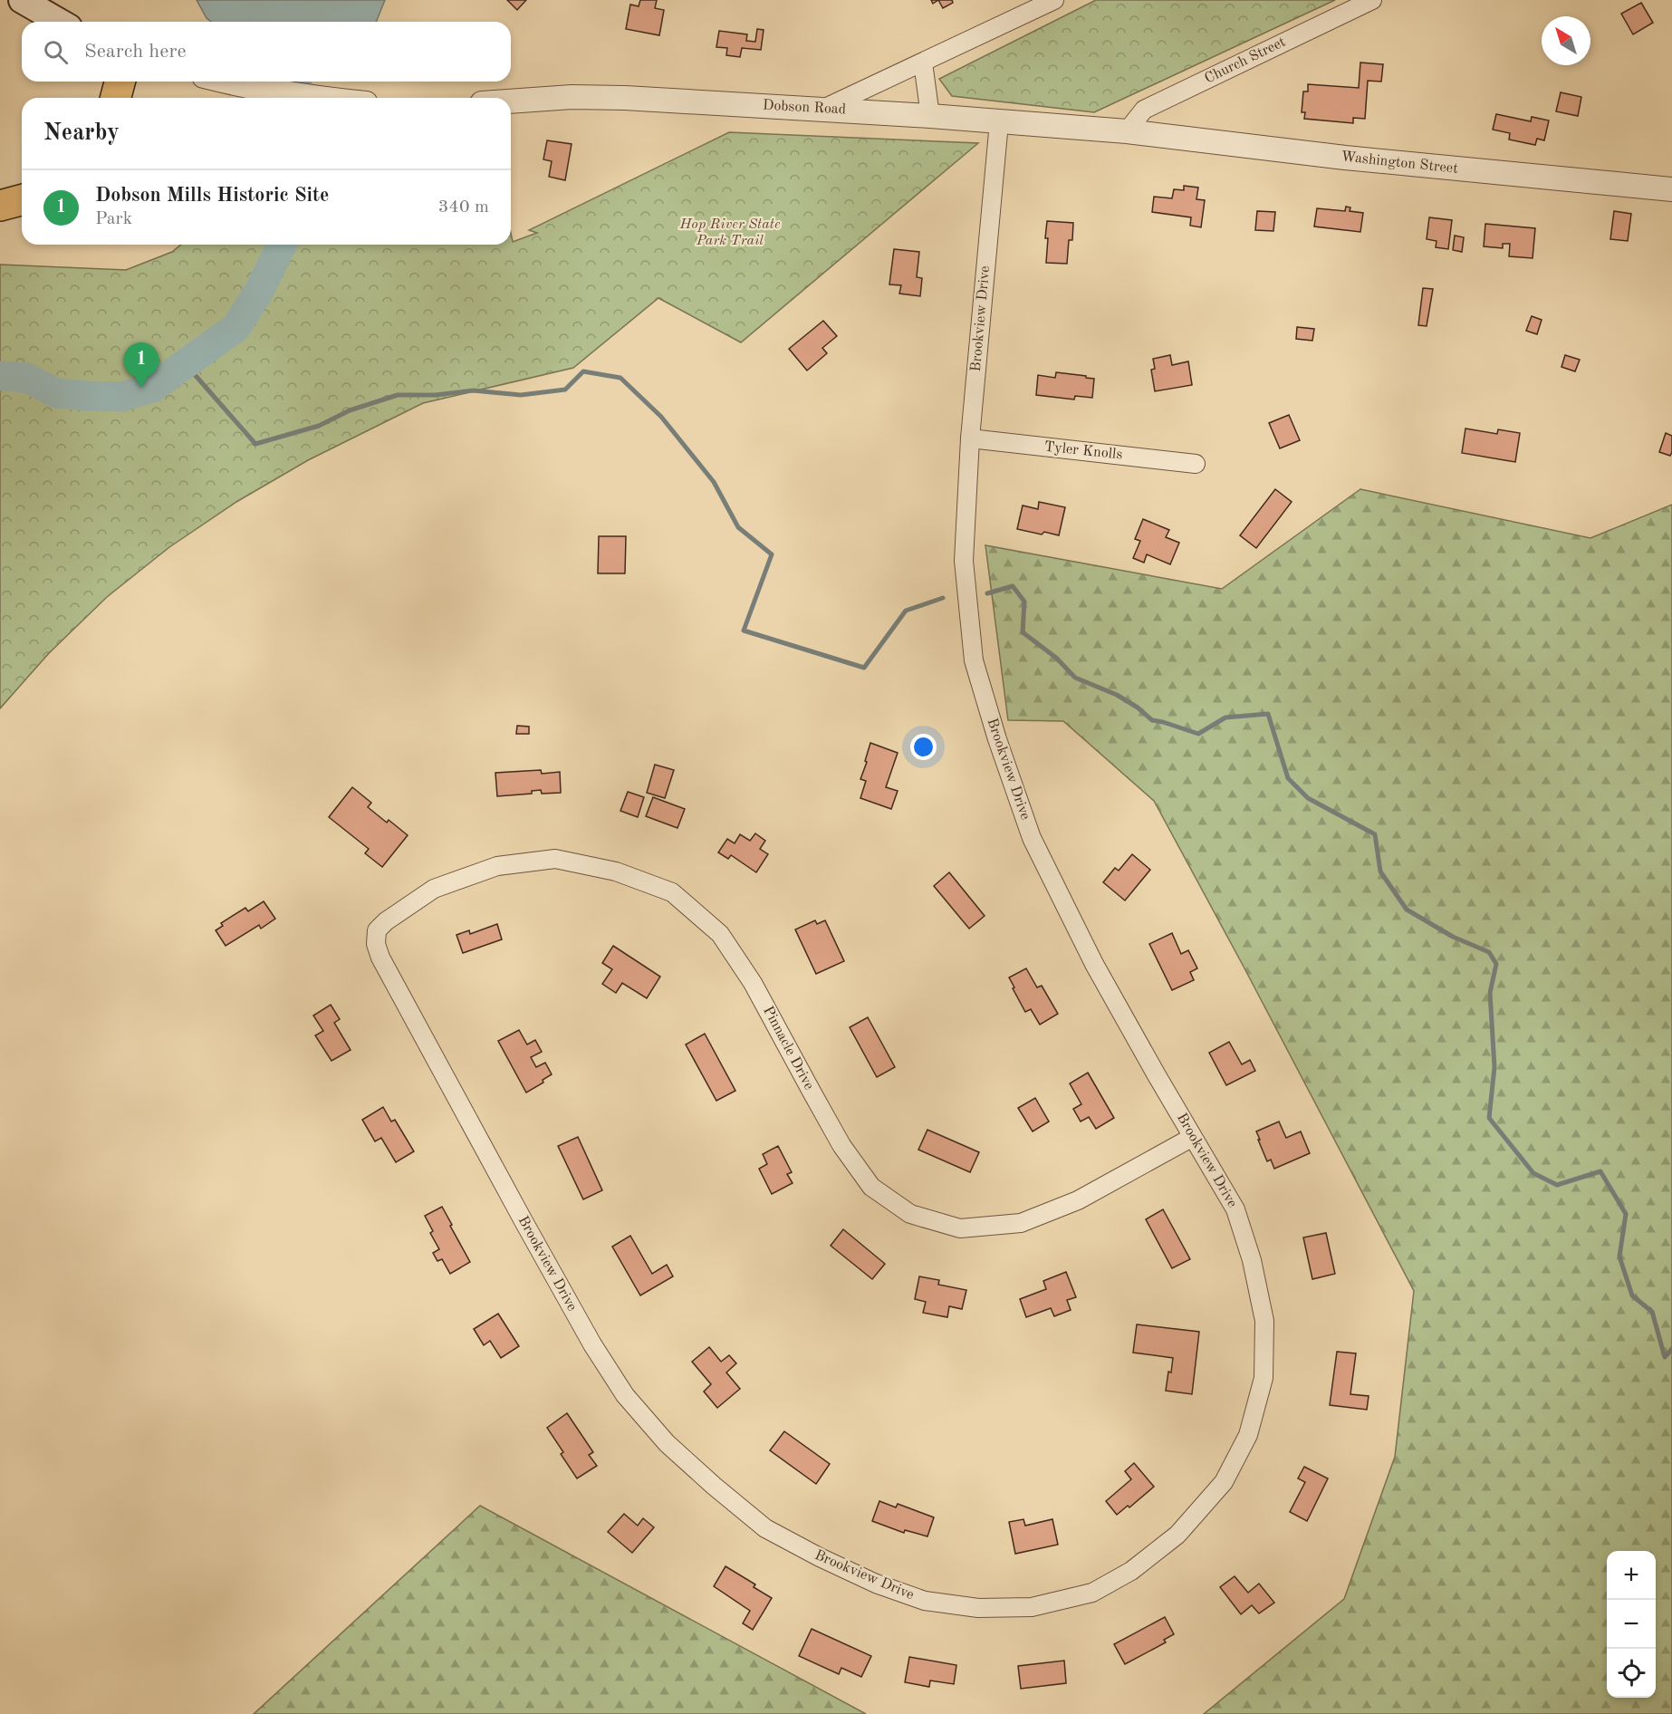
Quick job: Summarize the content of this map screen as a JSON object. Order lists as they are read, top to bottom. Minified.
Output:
{"streets":{"street":["Church Street","Dobson Road","Washington Street","Brookview Drive","Tyler Knolls","Pinnacle Drive"]},"crossings":[["Church Street","Dobson Road"],["Church Street","Washington Street"],["Dobson Road","Washington Street"],["Dobson Road","Brookview Drive"],["Brookview Drive","Tyler Knolls"],["Brookview Drive","Pinnacle Drive"]],"parks":["Hop River State Park Trail"],"north":"top left","page":{"search":"Search here","heading":"Nearby","list":[{"mark":"1","name":"Dobson Mills Historic Site","note":"Park","value":"340 m"}],"pins":"1","map_buttons":["+","−"]}}
